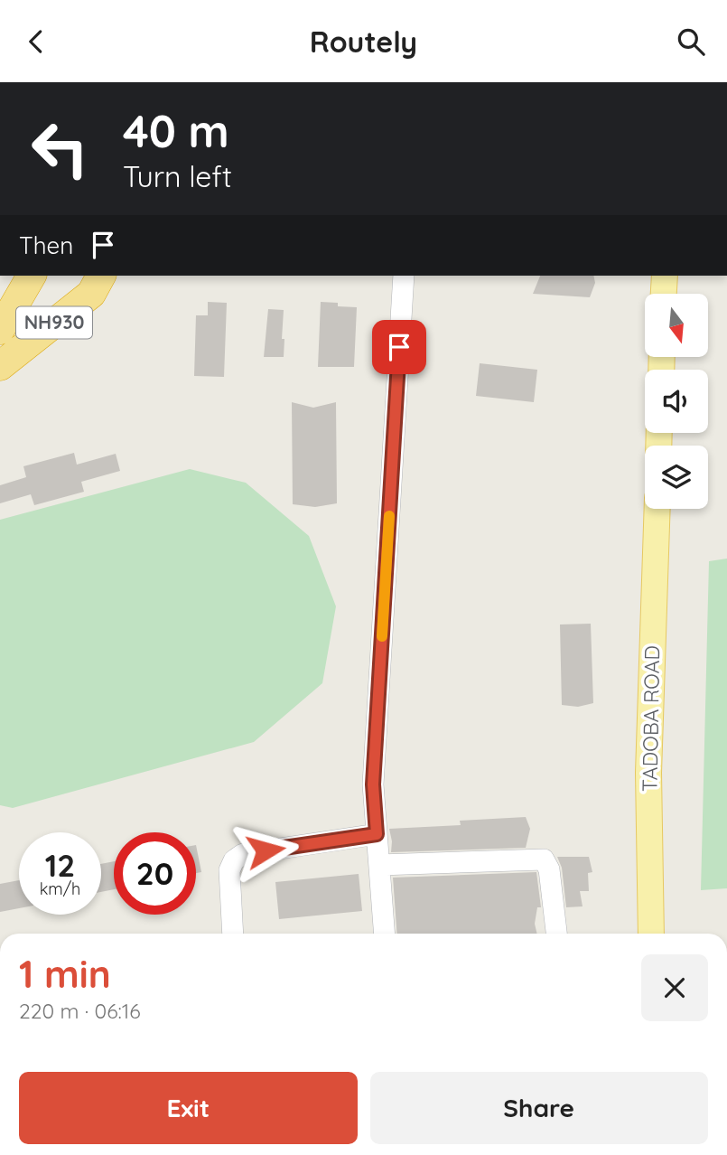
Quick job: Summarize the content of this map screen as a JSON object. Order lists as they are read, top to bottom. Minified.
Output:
{"streets":{"highway":["NH930"],"main road":["TADOBA ROAD"]},"north":"bottom","page":{"header":"Routely","turn":["40 m","Turn left"],"then":"Then","speed":"12 km/h","limit":"20","heading":["1 min","220 m · 06:16"],"buttons":["Exit","Share"]}}
